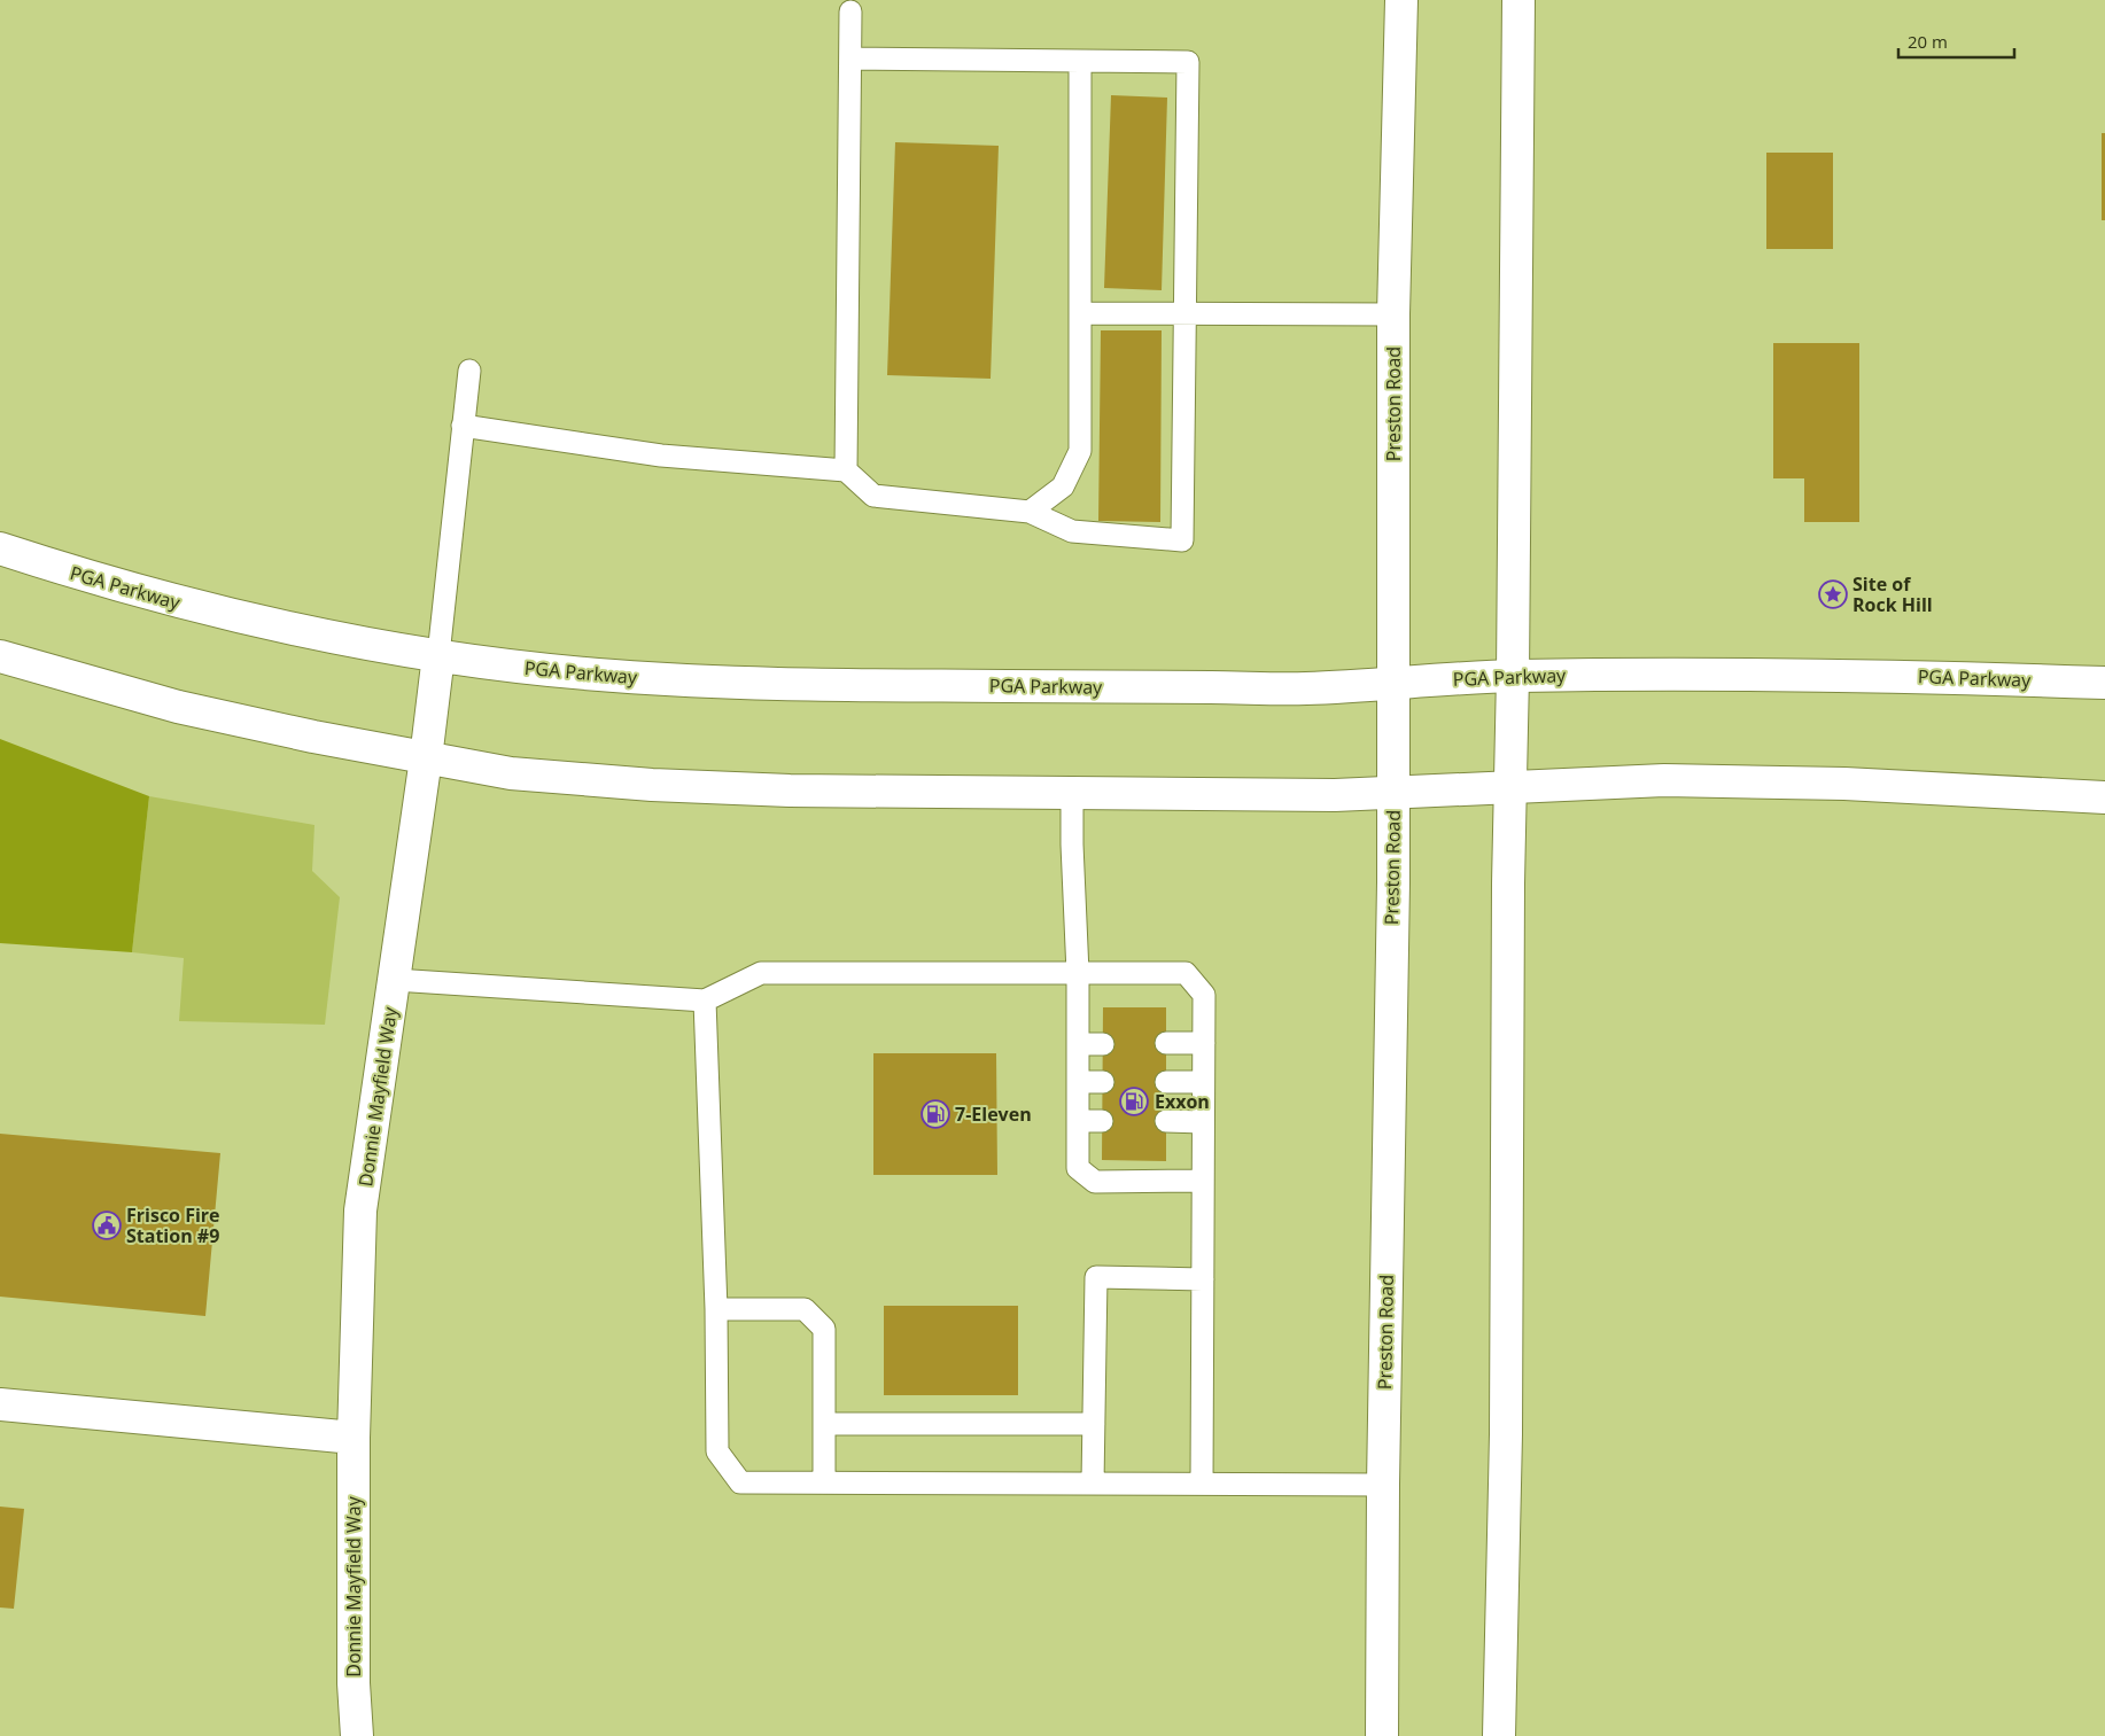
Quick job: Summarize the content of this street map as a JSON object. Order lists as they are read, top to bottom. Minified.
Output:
{"streets":{"main road":["Preston Road","PGA Parkway","Donnie Mayfield Way"]},"crossings":[["Preston Road","PGA Parkway"],["PGA Parkway","Donnie Mayfield Way"]],"places":{"place":["Site of Rock Hill"],"fuel station":["Exxon","7-Eleven"],"public building":["Frisco Fire Station #9"]},"scale_bar":"20 m"}
